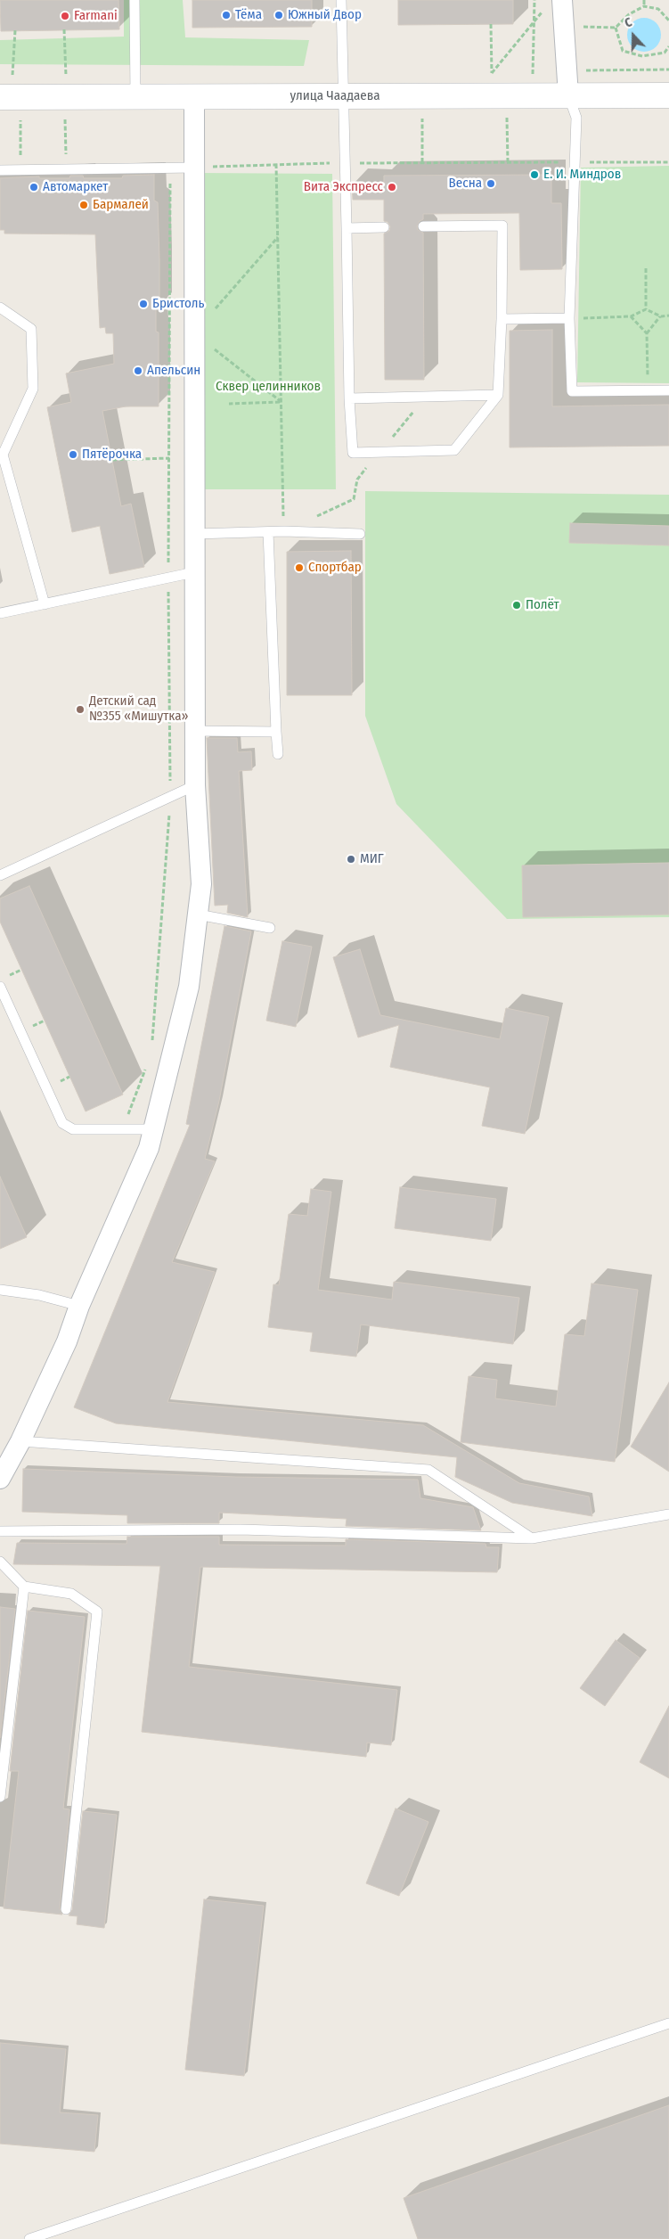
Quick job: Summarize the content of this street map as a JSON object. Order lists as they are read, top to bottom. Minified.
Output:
{"streets":{"street":["улица Чаадаева"]},"parks":["Сквер целинников"],"places":["Тёма","Южный Двор","Farmani","Е. И. Миндров","Весна","Автомаркет","Вита Экспресс","Бармалей","Бристоль","Апельсин","Пятёрочка","Спортбар","Полёт","Детский сад №355 «Мишутка»","МИГ"],"north":"top"}
